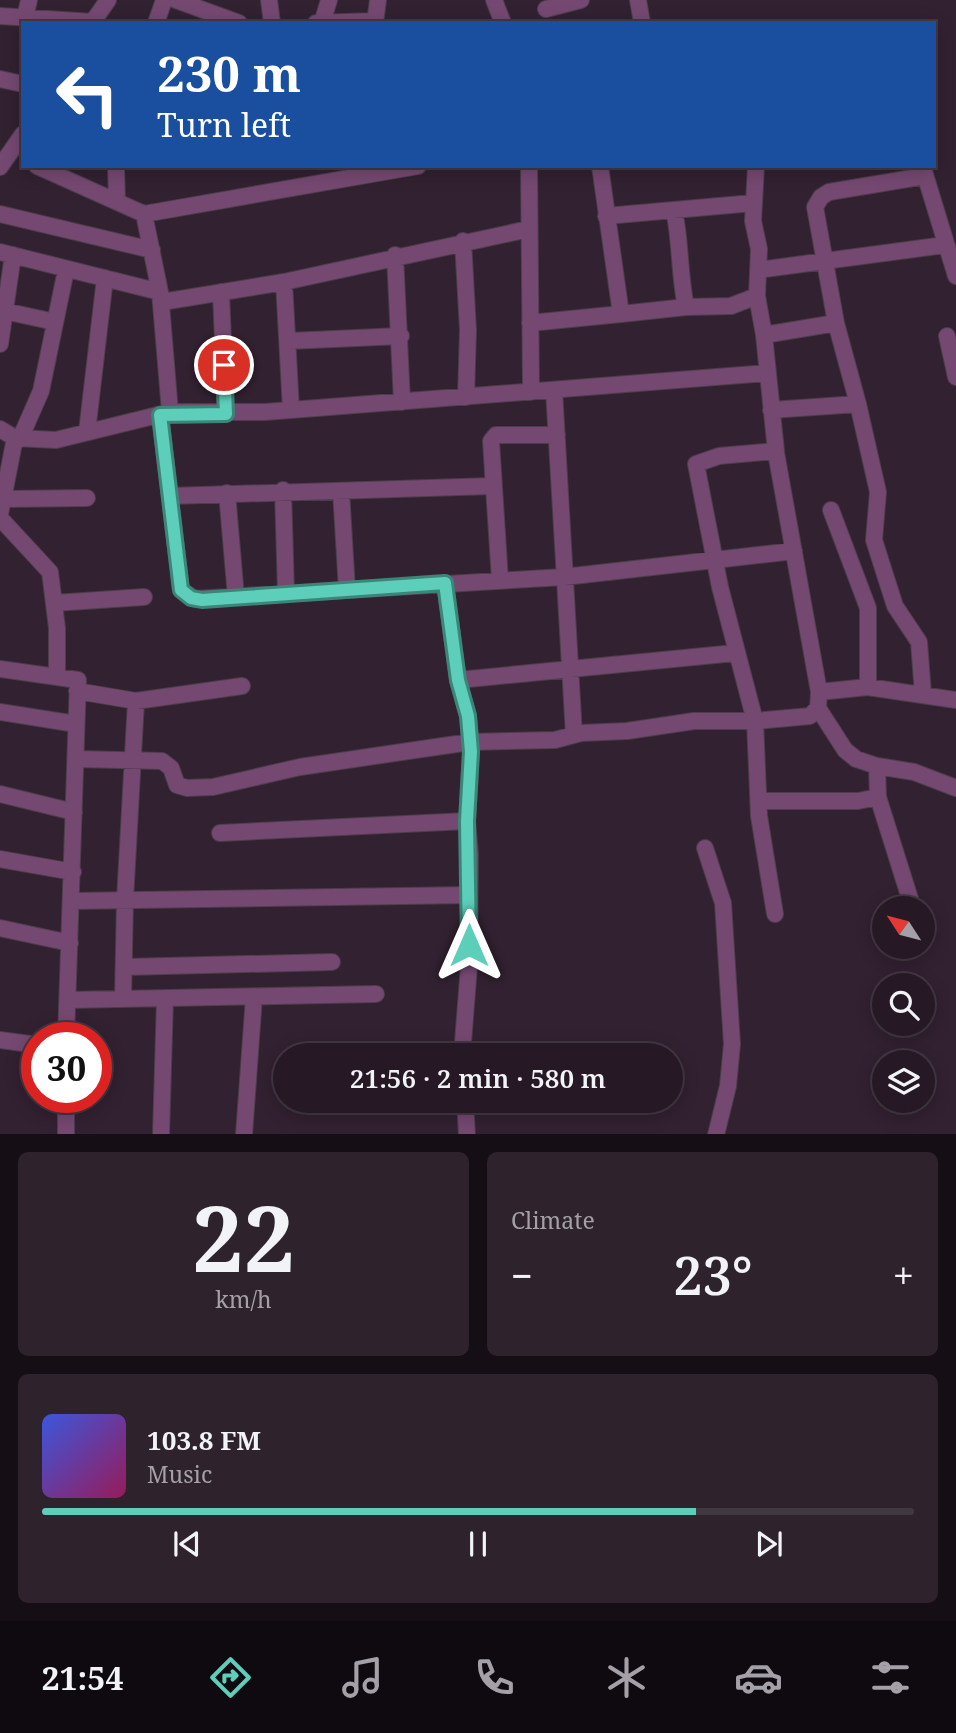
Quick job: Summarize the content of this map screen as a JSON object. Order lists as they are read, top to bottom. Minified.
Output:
{"north":"top left","page":{"turn":["230 m","Turn left"],"limit":"30","trip":"21:56 · 2 min · 580 m","tile":[["22","km/h"],"Climate"],"heat":["−","23°","+"],"song":["103.8 FM","Music"],"tabs":"21:54"}}
